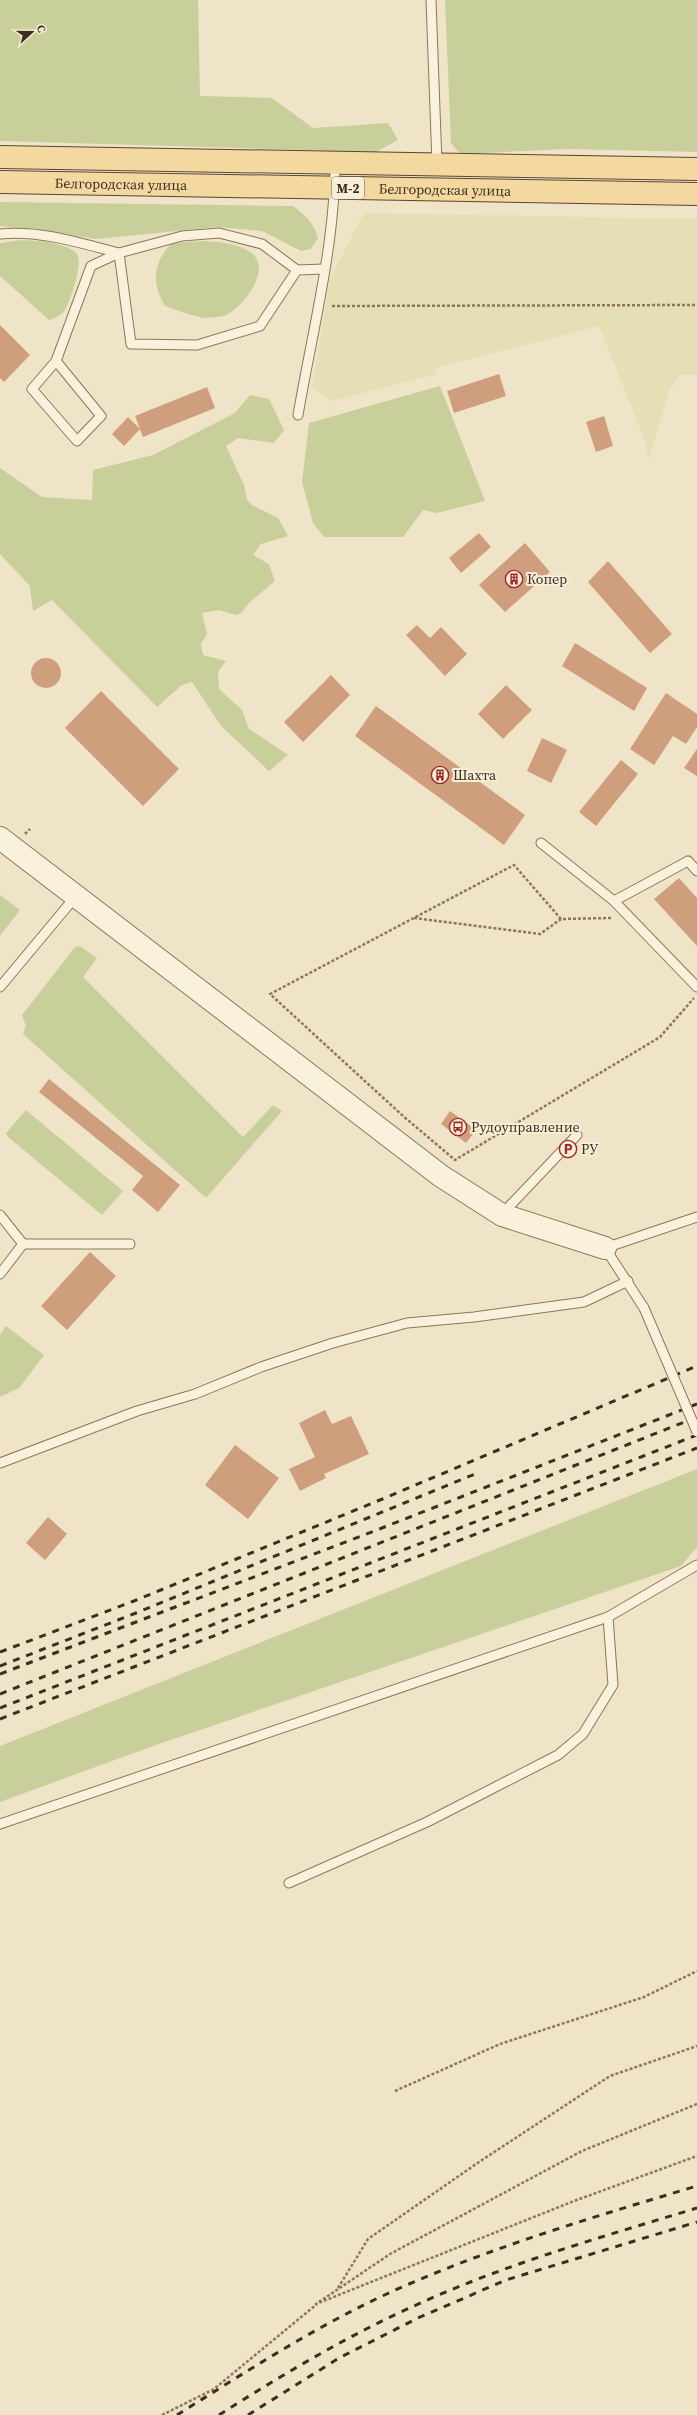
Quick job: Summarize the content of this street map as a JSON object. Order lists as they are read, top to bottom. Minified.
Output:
{"streets":{"main road":["Белгородская улица","М-2"]},"places":{"building":["Копер","Шахта"],"bus stop":["Рудоуправление"],"parking":["РУ"]},"north":"right"}
